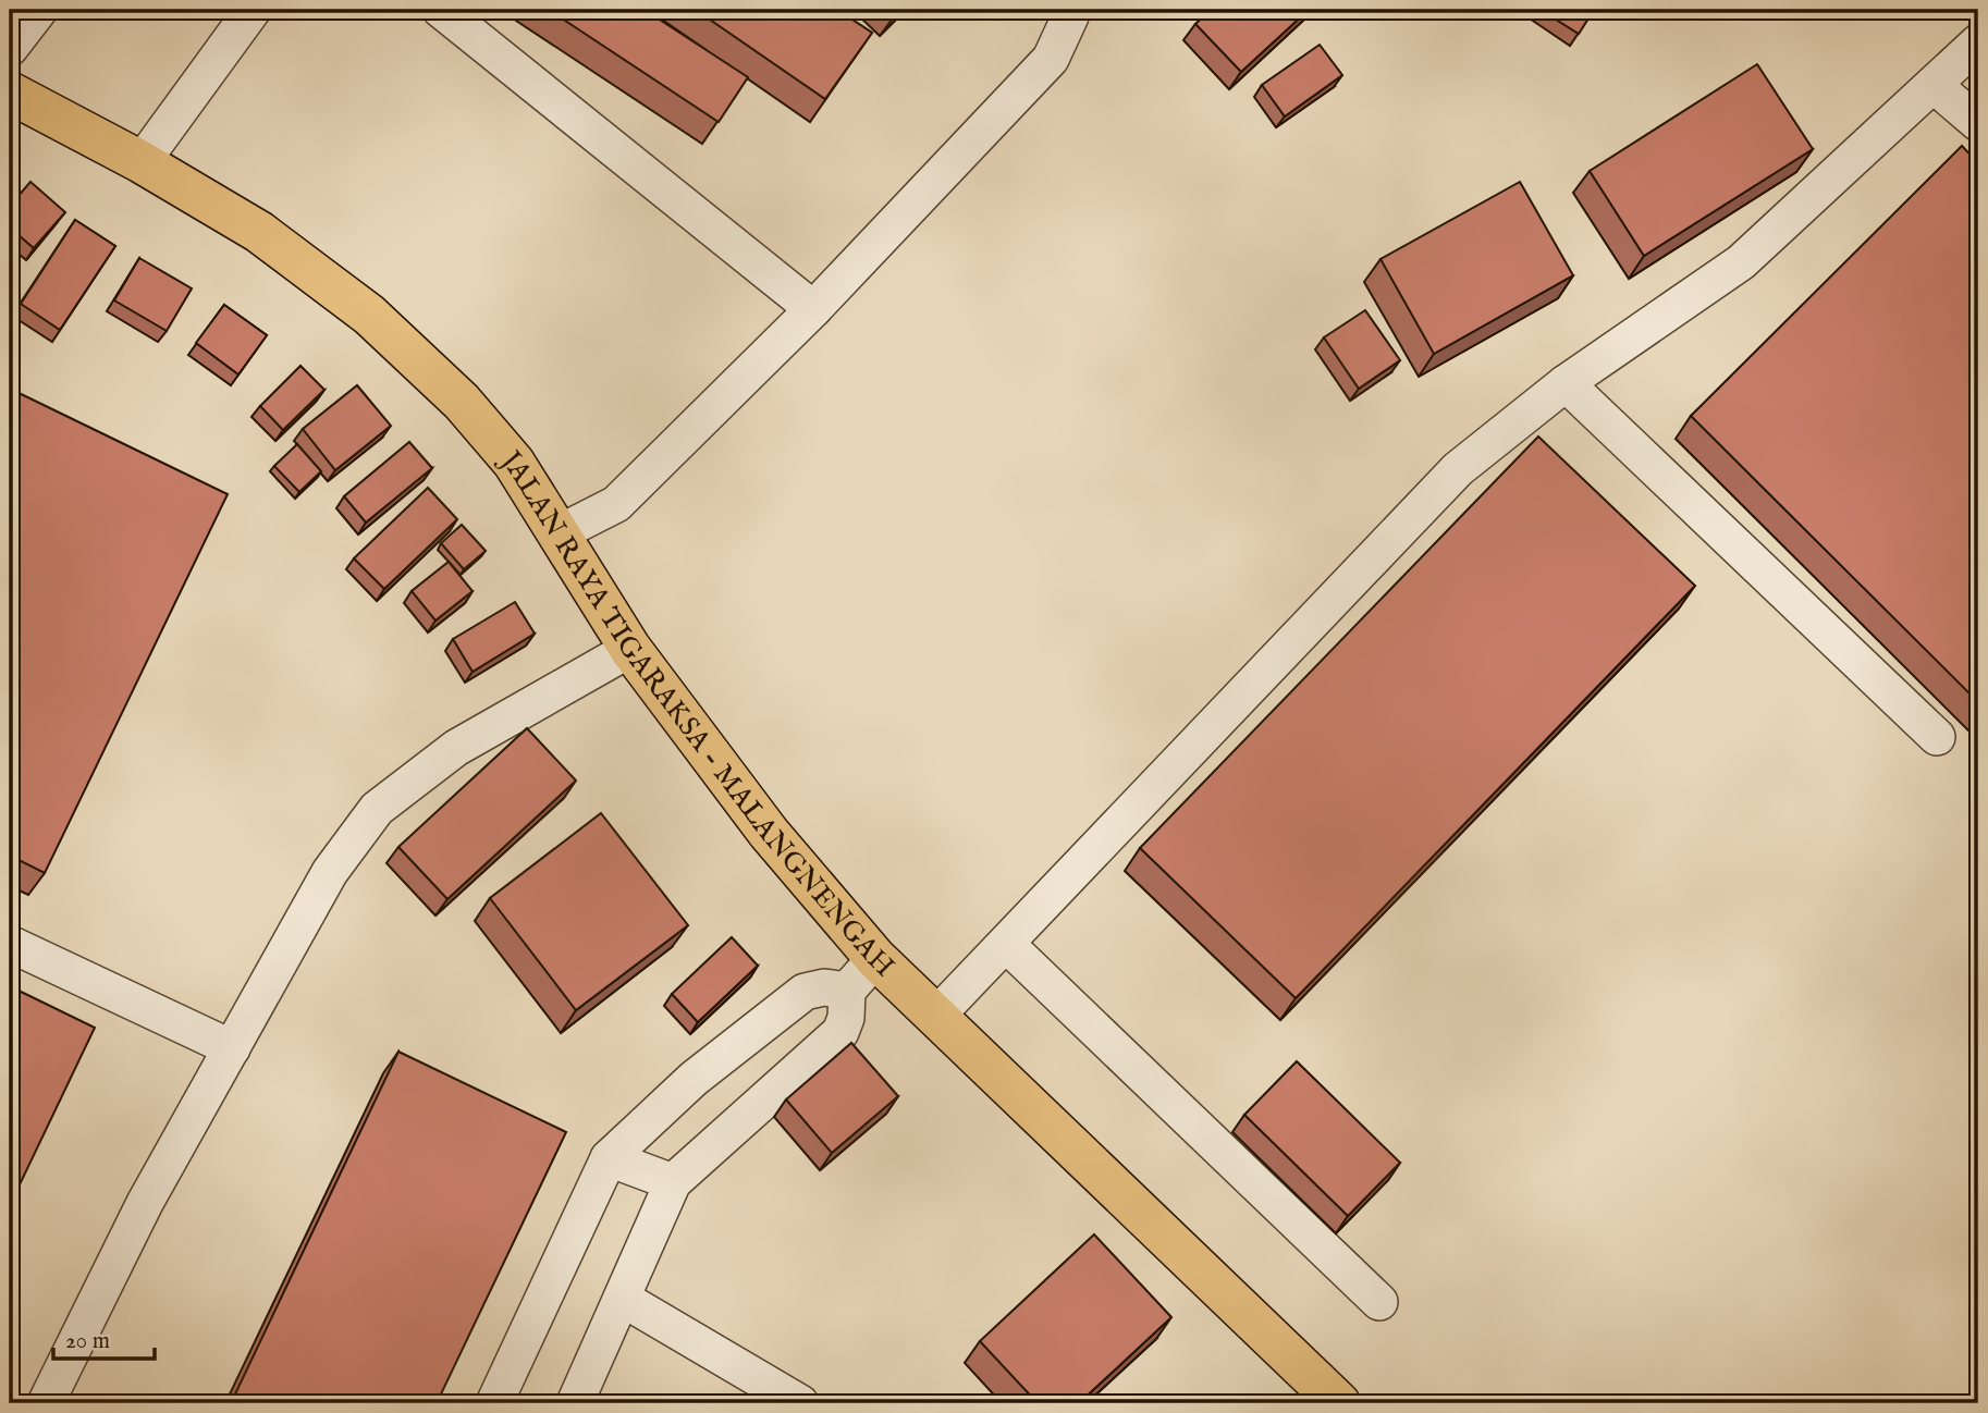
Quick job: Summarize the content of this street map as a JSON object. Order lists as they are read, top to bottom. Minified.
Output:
{"streets":{"main road":["JALAN RAYA TIGARAKSA - MALANGNENGAH"]},"scale_bar":"20 m"}
